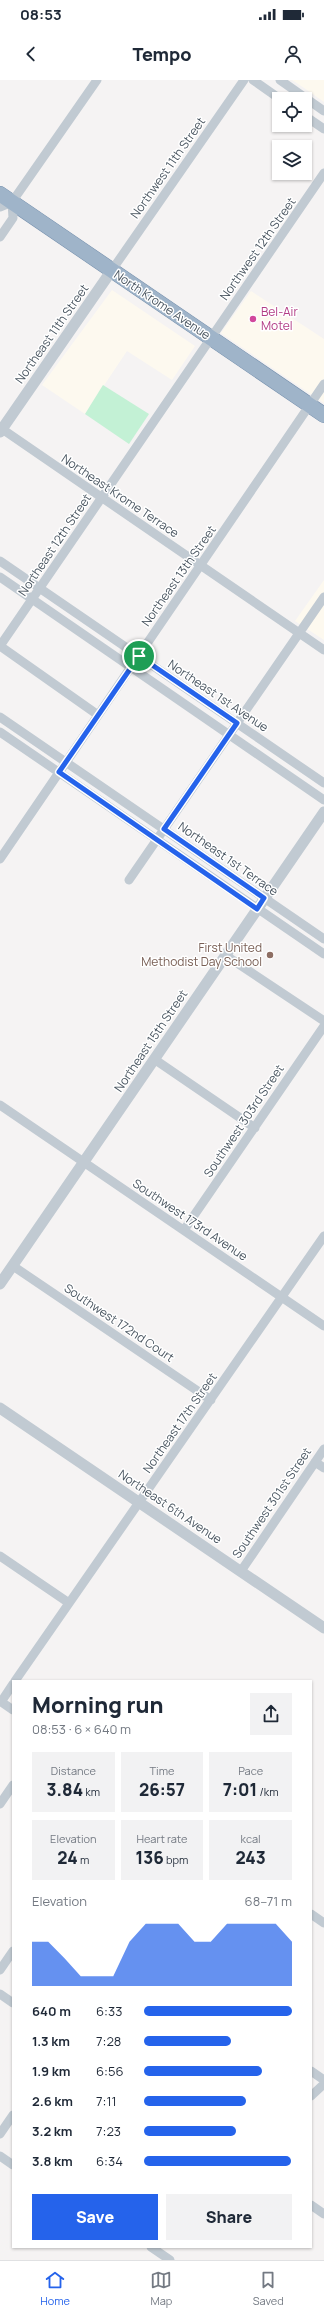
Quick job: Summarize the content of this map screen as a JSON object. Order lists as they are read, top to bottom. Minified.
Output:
{"streets":{"highway":["North Krome Avenue"],"street":["Northwest 11th Street","Northwest 12th Street","Northeast 11th Street","Northeast Krome Terrace","Northeast 12th Street","Northeast 13th Street","Northeast 1st Avenue","Northeast 1st Terrace","Northeast 15th Street","Southwest 303rd Street","Southwest 173rd Avenue","Southwest 172nd Court","Northeast 17th Street","Southwest 301st Street","Northeast 6th Avenue"]},"crossings":[["Northwest 11th Street","North Krome Avenue"],["Northwest 11th Street","Northeast 11th Street"],["Northwest 12th Street","North Krome Avenue"],["Northwest 12th Street","Northeast 12th Street"],["North Krome Avenue","Northeast 11th Street"],["North Krome Avenue","Northeast 12th Street"],["North Krome Avenue","Northeast 13th Street"],["Northeast 11th Street","Northeast Krome Terrace"],["Northeast Krome Terrace","Northeast 12th Street"],["Northeast Krome Terrace","Northeast 13th Street"],["Northeast 12th Street","Northeast 1st Avenue"],["Northeast 13th Street","Northeast 1st Avenue"],["Northeast 13th Street","Northeast 1st Terrace"],["Northeast 1st Terrace","Northeast 15th Street"],["Northeast 15th Street","Southwest 173rd Avenue"],["Northeast 15th Street","Southwest 172nd Court"],["Southwest 303rd Street","Southwest 173rd Avenue"],["Southwest 173rd Avenue","Northeast 17th Street"],["Southwest 172nd Court","Northeast 17th Street"],["Northeast 17th Street","Northeast 6th Avenue"],["Southwest 301st Street","Northeast 6th Avenue"]],"places":["Bel-Air Motel","First United Methodist Day School"],"page":{"status":"08:53","header":"Tempo","heading":["Morning run","08:53 · 6 × 640 m"],"stats":[["Distance","3.84 km"],["Time","26:57"],["Pace","7:01 /km"],["Elevation","24 m"],["Heart rate","136 bpm"],["kcal","243"]],"chart":["Elevation","68–71 m"],"list":[{"name":"640 m","note":"6:33"},{"name":"1.3 km","note":"7:28"},{"name":"1.9 km","note":"6:56"},{"name":"2.6 km","note":"7:11"},{"name":"3.2 km","note":"7:23"},{"name":"3.8 km","note":"6:34"}],"buttons":["Save","Share"],"tabs":["Home","Map","Saved"]}}
